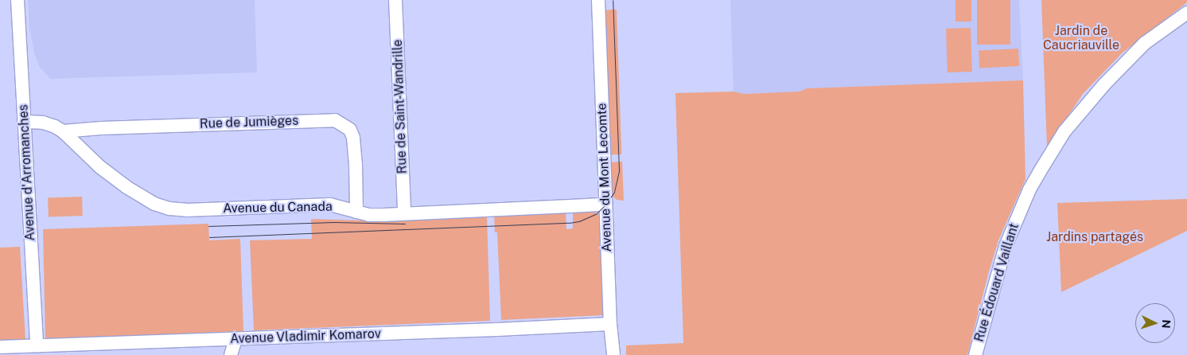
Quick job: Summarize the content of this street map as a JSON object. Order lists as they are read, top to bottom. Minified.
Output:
{"streets":{"street":["Rue de Saint-Wandrille","Rue de Jumièges","Avenue d'Arromanches","Avenue du Mont Lecomte","Avenue du Canada","Rue Édouard Vaillant","Avenue Vladimir Komarov"]},"crossings":[["Rue de Saint-Wandrille","Avenue du Canada"],["Rue de Jumièges","Avenue du Canada"],["Avenue d'Arromanches","Avenue du Canada"],["Avenue d'Arromanches","Avenue Vladimir Komarov"],["Avenue du Mont Lecomte","Avenue du Canada"],["Avenue du Mont Lecomte","Avenue Vladimir Komarov"]],"parks":["Jardin de Caucriauville","Jardins partagés"],"north":"right"}
